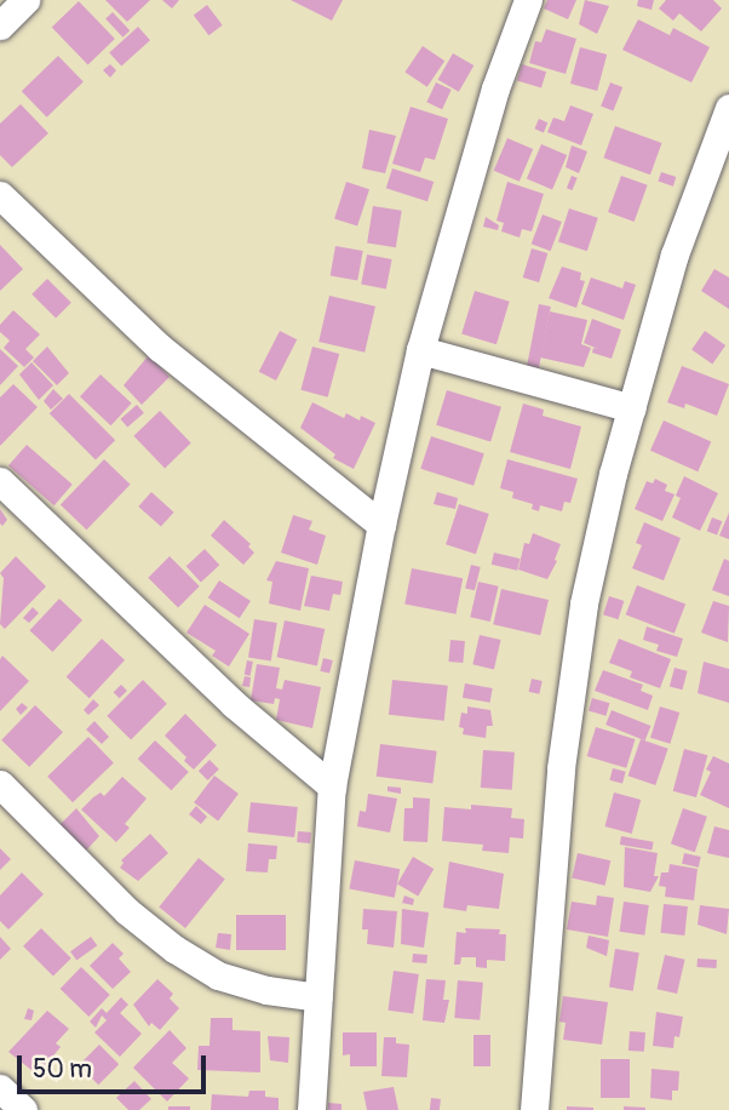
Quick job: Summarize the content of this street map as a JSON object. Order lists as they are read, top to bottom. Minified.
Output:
{"scale_bar":"50 m"}
